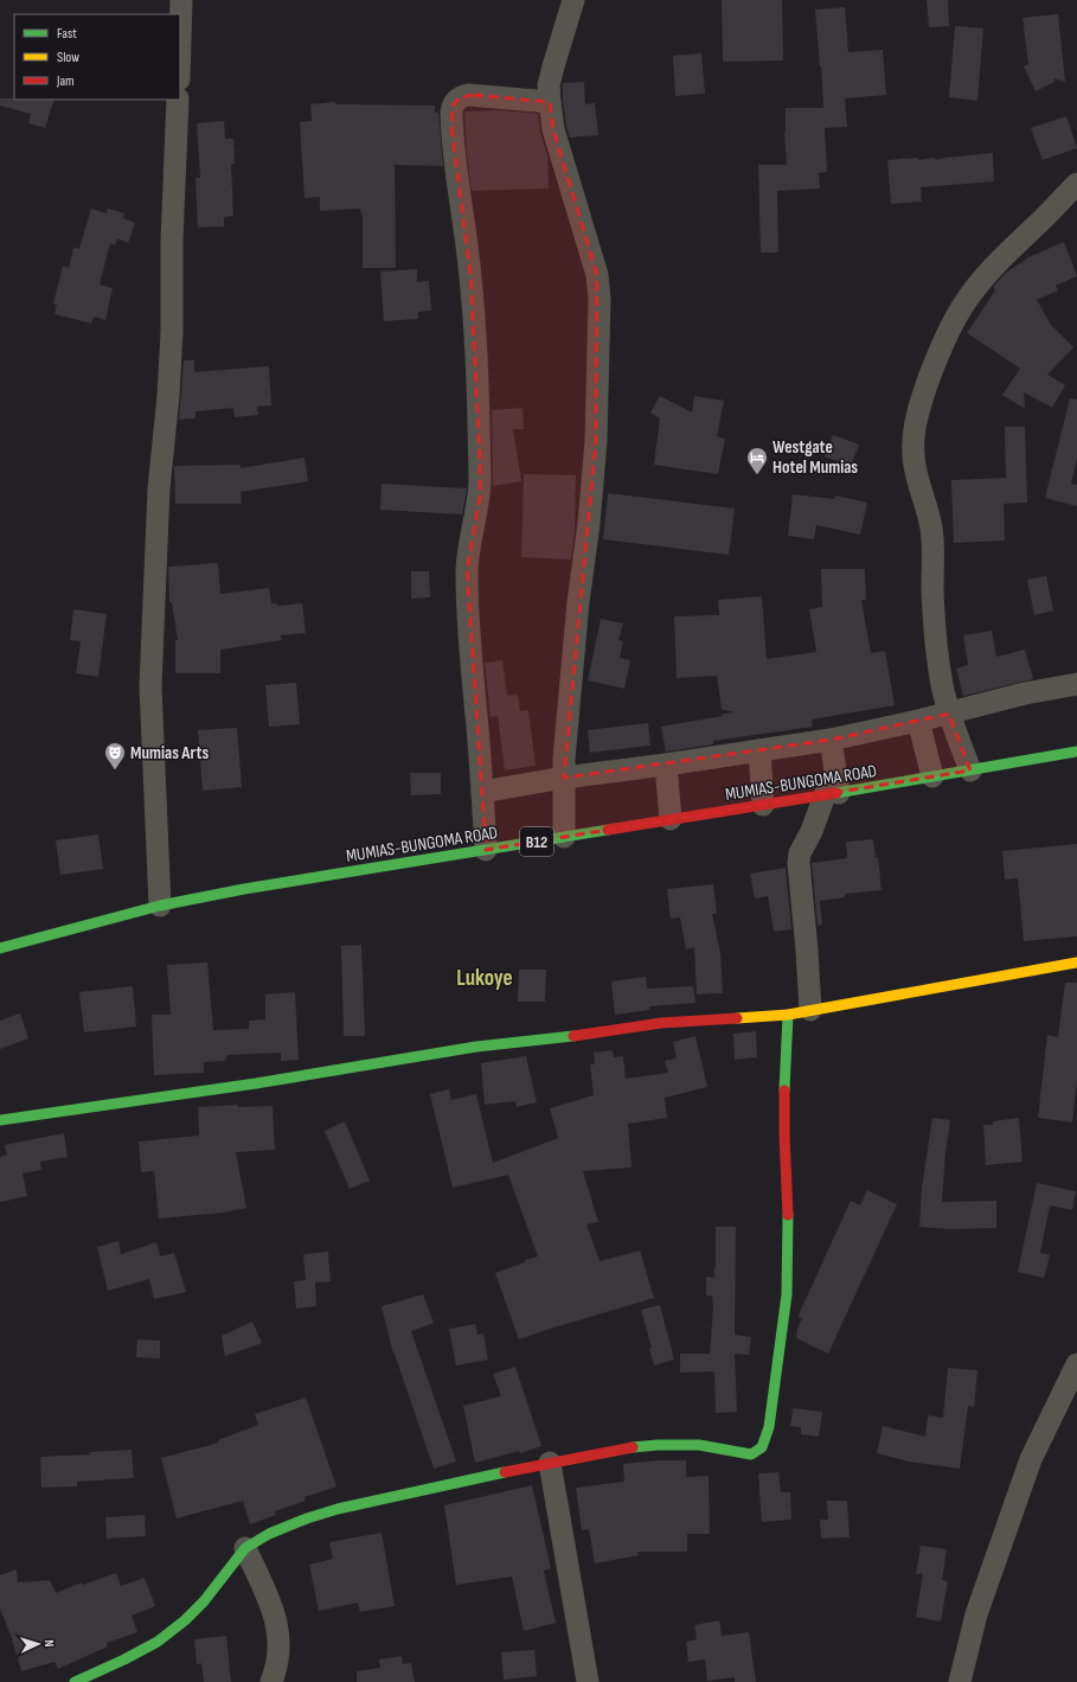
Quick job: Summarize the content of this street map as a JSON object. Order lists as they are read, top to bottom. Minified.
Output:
{"streets":{"main road":["MUMIAS-BUNGOMA ROAD","B12"]},"districts":["Lukoye"],"places":{"hotel":["Westgate Hotel Mumias"],"theatre":["Mumias Arts"]},"legend":["Fast","Slow","Jam"],"north":"right"}
